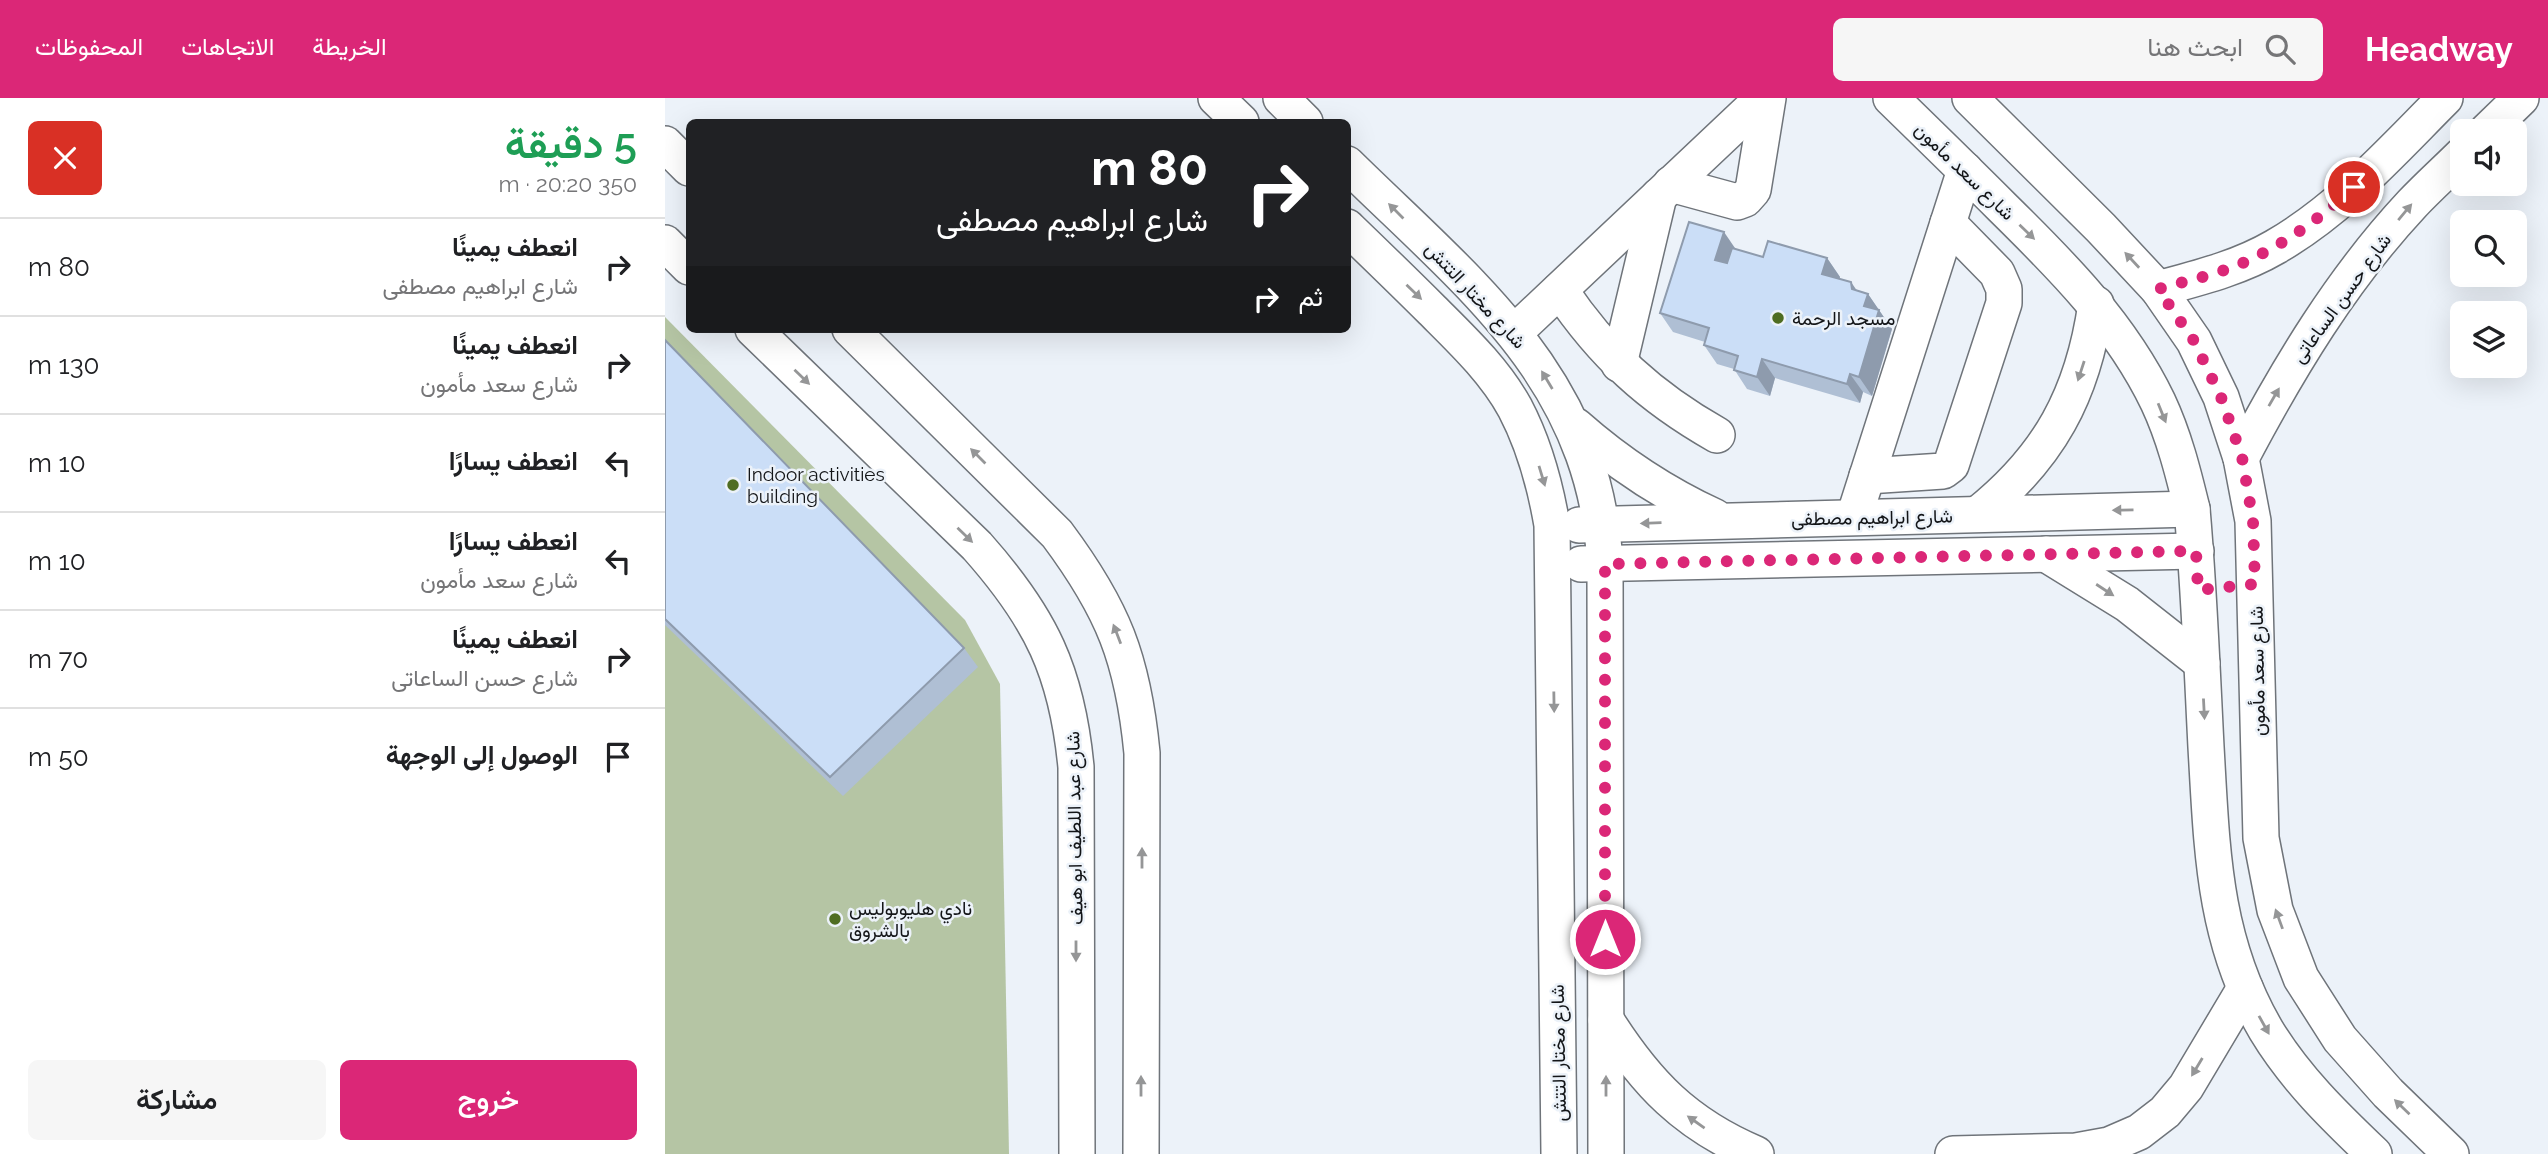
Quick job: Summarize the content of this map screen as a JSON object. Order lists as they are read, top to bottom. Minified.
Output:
{"streets":{"street":["شارع سعد مأمون","شارع مختار التتش","شارع حسن الساعاتى","شارع ابراهيم مصطفى","شارع عبد اللطيف ابو هيف"]},"crossings":[["شارع سعد مأمون","شارع حسن الساعاتى"],["شارع سعد مأمون","شارع ابراهيم مصطفى"],["شارع مختار التتش","شارع ابراهيم مصطفى"]],"places":["مسجد الرحمة","Indoor activities building","نادي هليوبوليس بالشروق"],"page":{"header":"Headway","search":"ابحث هنا","nav":["الخريطة","الاتجاهات","المحفوظات"],"heading":["5 دقيقة","350 m · 20:20"],"turn":["80 m","شارع ابراهيم مصطفى"],"list":[{"name":"انعطف يمينًا","note":"شارع ابراهيم مصطفى","value":"80 m"},{"name":"انعطف يمينًا","note":"شارع سعد مأمون","value":"130 m"},{"name":"انعطف يسارًا","value":"10 m"},{"name":"انعطف يسارًا","note":"شارع سعد مأمون","value":"10 m"},{"name":"انعطف يمينًا","note":"شارع حسن الساعاتى","value":"70 m"},{"name":"الوصول إلى الوجهة","value":"50 m"}],"then":"ثم","buttons":["خروج","مشاركة"]}}
